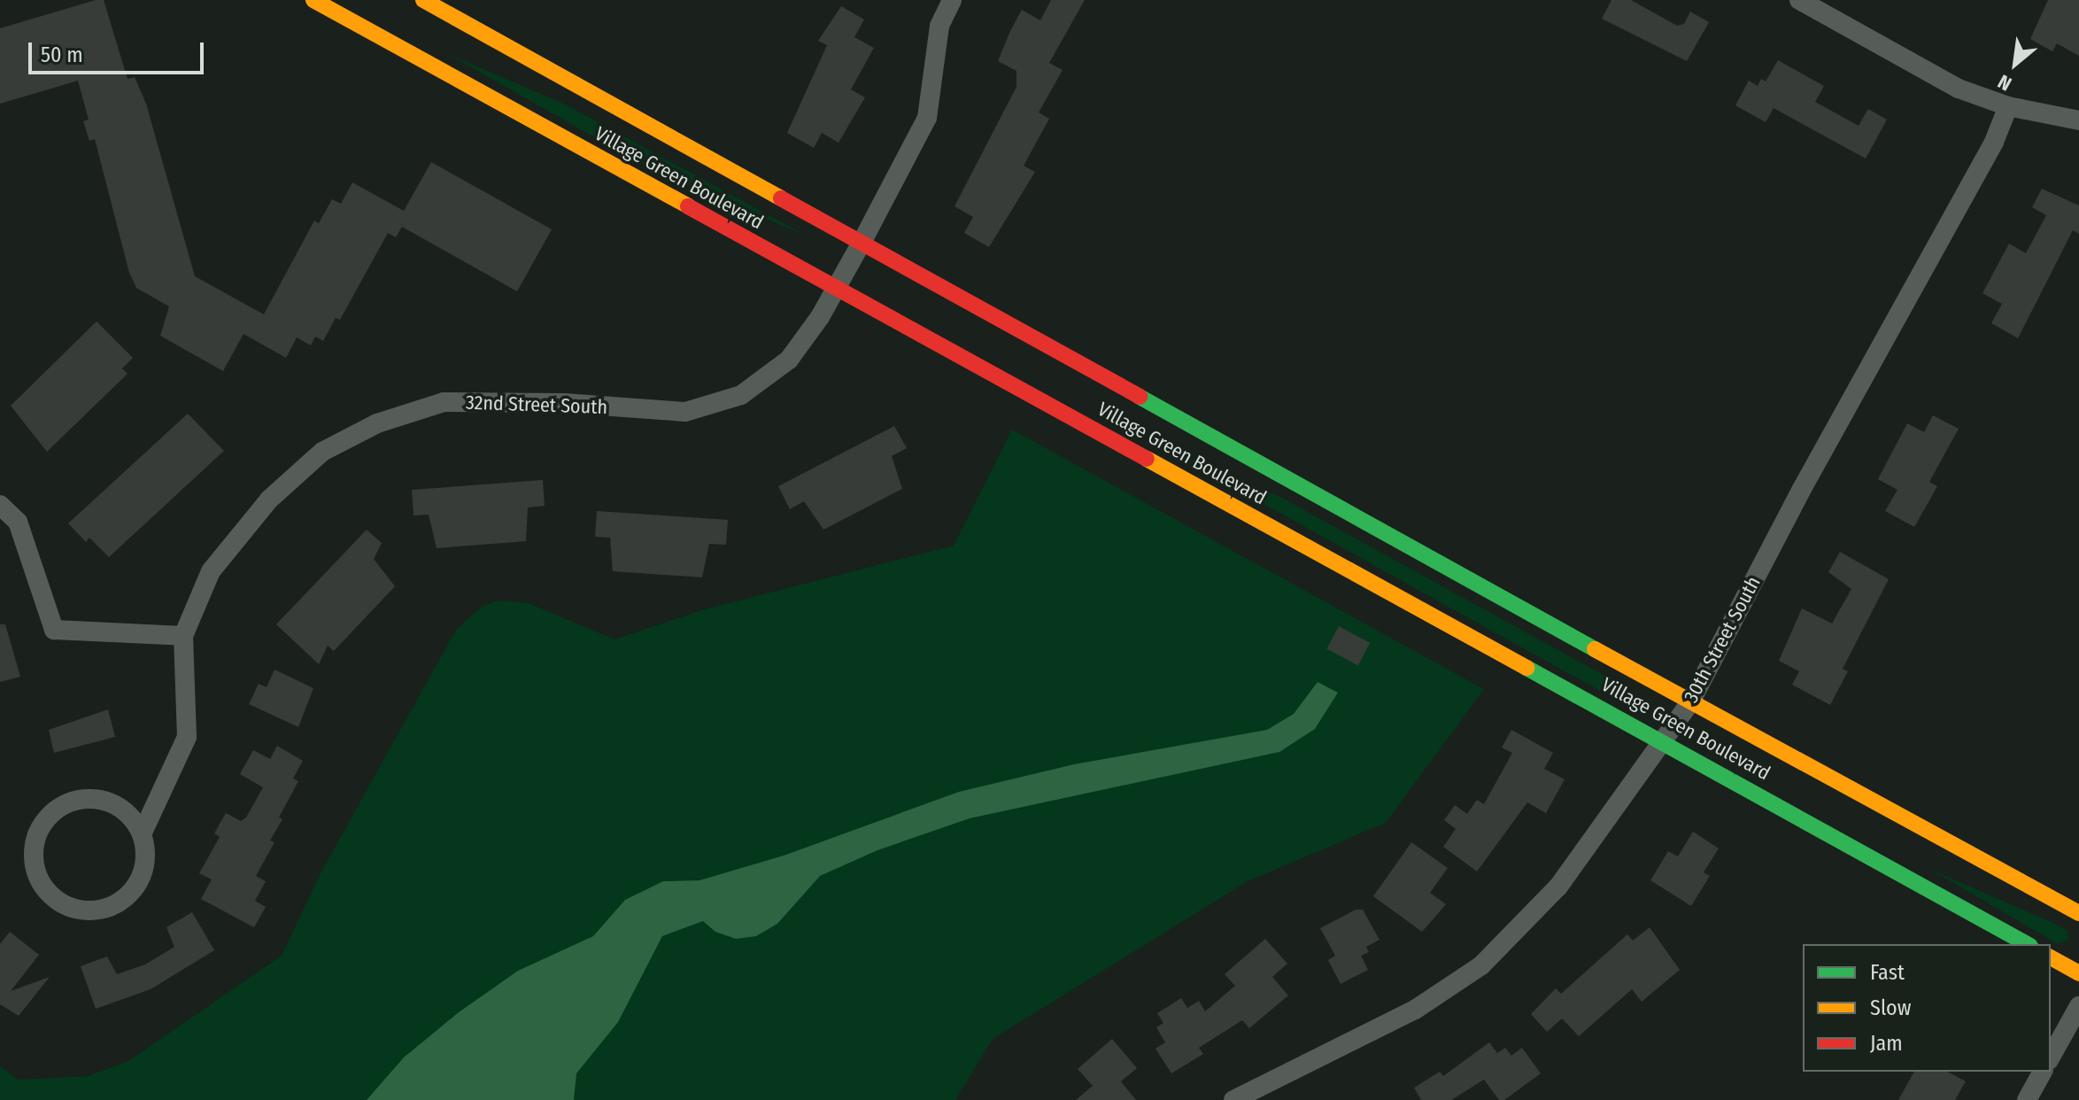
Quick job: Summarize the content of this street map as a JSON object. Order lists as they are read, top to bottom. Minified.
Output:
{"streets":{"street":["Village Green Boulevard","32nd Street South","30th Street South"]},"crossings":[["Village Green Boulevard","32nd Street South"],["Village Green Boulevard","30th Street South"]],"legend":["Fast","Slow","Jam"],"scale_bar":"50 m","north":"bottom left"}
